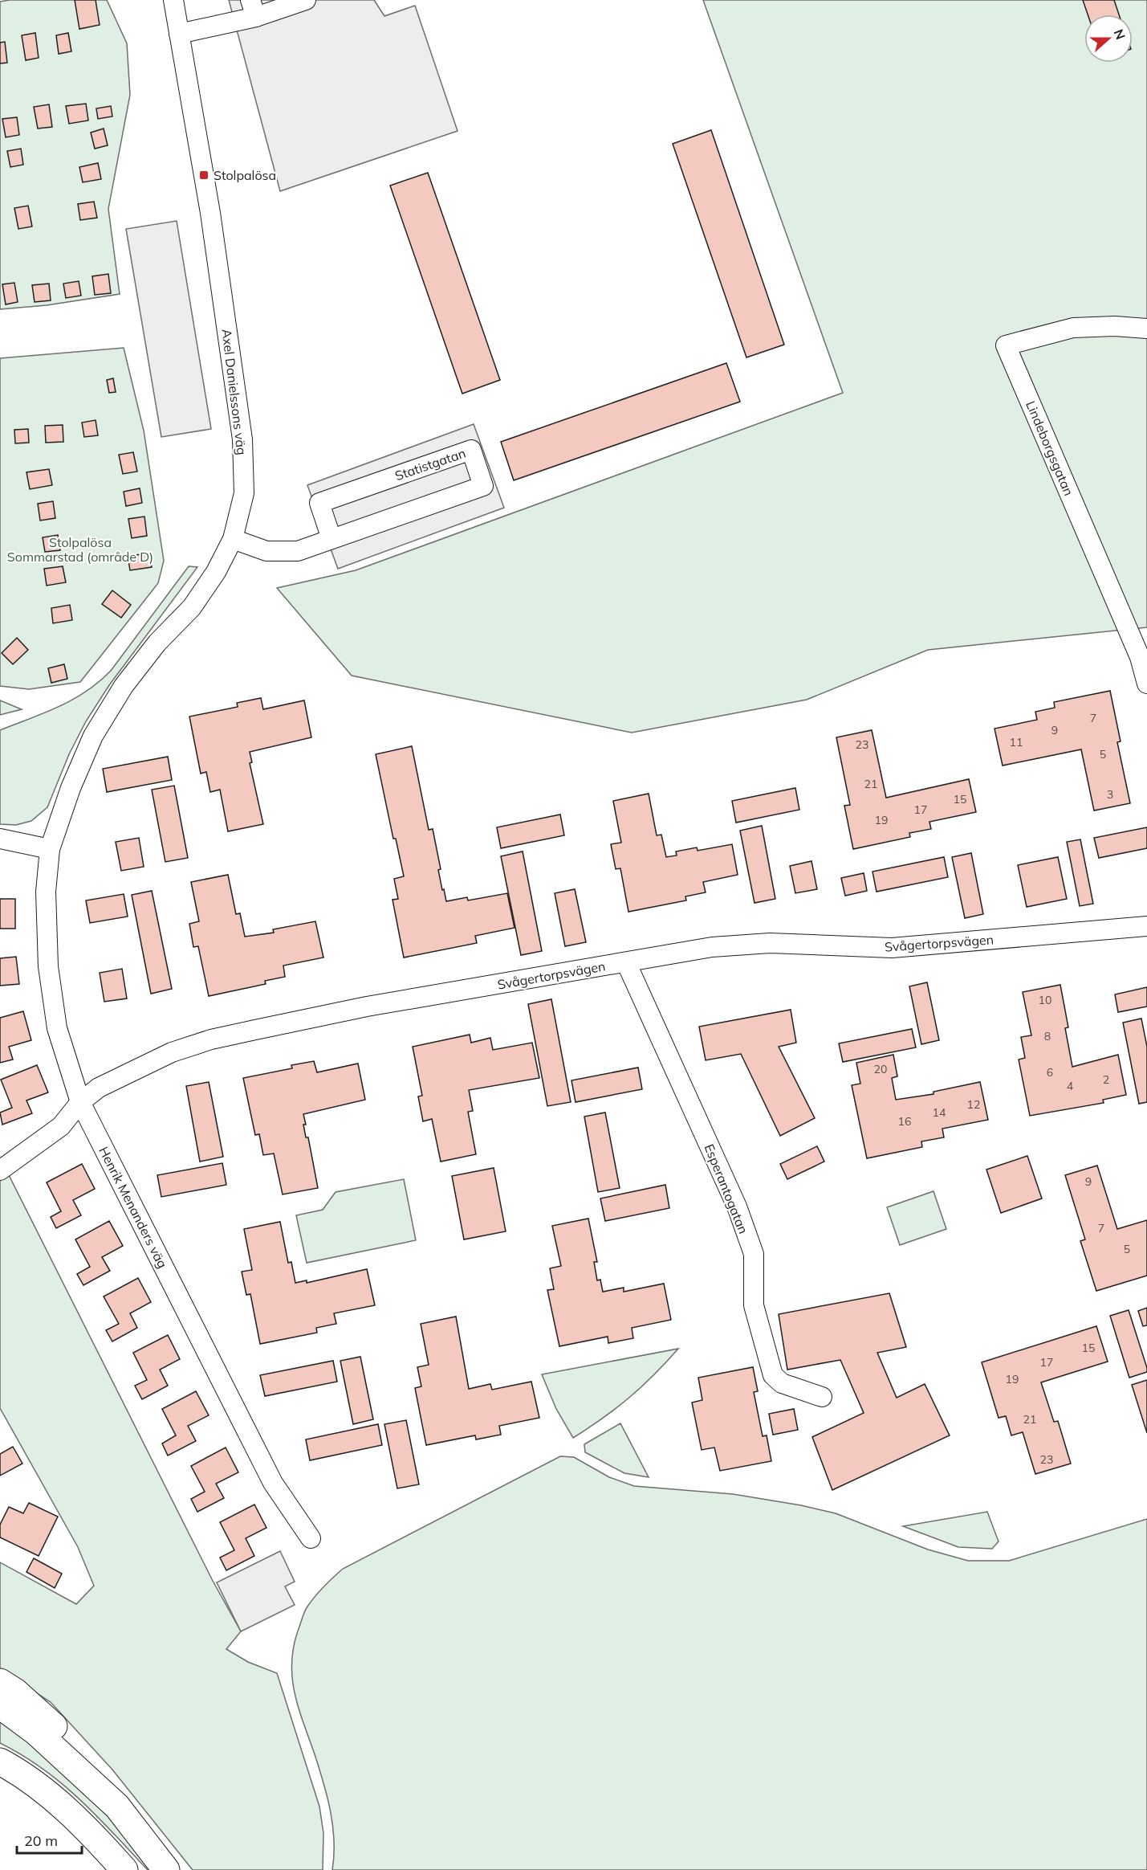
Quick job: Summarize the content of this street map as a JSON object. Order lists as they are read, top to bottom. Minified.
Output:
{"streets":{"street":["Axel Danielssons väg","Lindeborgsgatan","Statistgatan","Svågertorpsvägen","Esperantogatan","Henrik Menanders väg"]},"crossings":[["Axel Danielssons väg","Statistgatan"],["Axel Danielssons väg","Henrik Menanders väg"],["Svågertorpsvägen","Esperantogatan"],["Svågertorpsvägen","Henrik Menanders väg"]],"parks":["Stolpalösa Sommarstad (område D)"],"places":{"transit":["Stolpalösa"]},"house_numbers":["7","9","11","23","5","21","3","15","17","19","10","8","20","6","2","4","12","14","16","9","7","5","15","17","19","21","23"],"scale_bar":"20 m","north":"right"}
